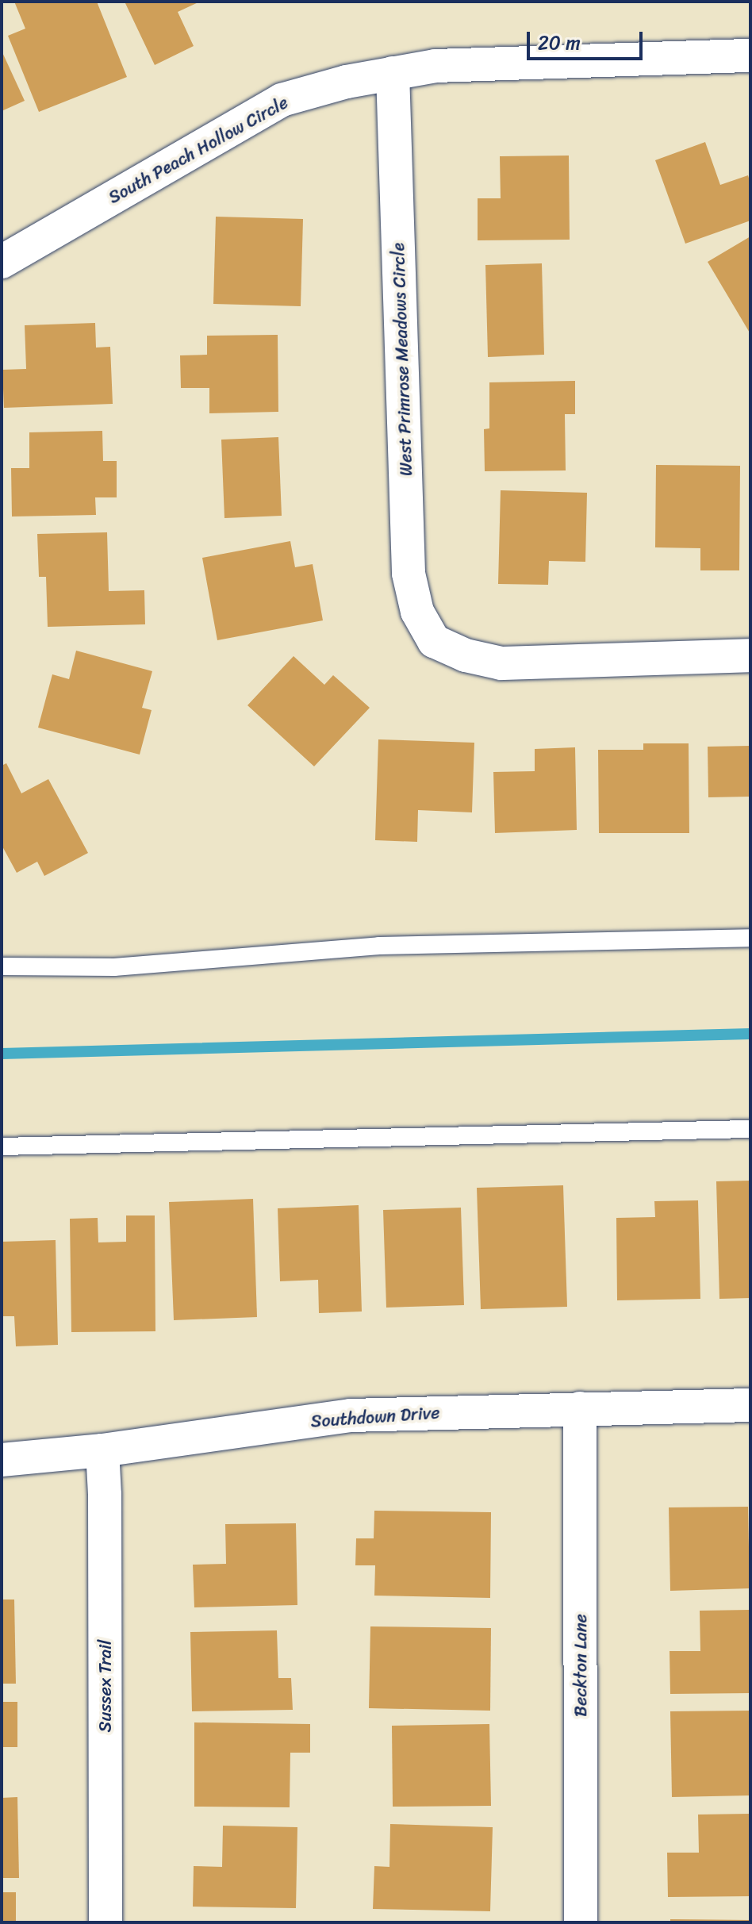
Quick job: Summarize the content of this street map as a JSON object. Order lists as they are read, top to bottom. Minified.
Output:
{"streets":{"street":["South Peach Hollow Circle","West Primrose Meadows Circle","Southdown Drive","Beckton Lane","Sussex Trail"]},"crossings":[["South Peach Hollow Circle","West Primrose Meadows Circle"],["Southdown Drive","Beckton Lane"],["Southdown Drive","Sussex Trail"]],"scale_bar":"20 m"}
